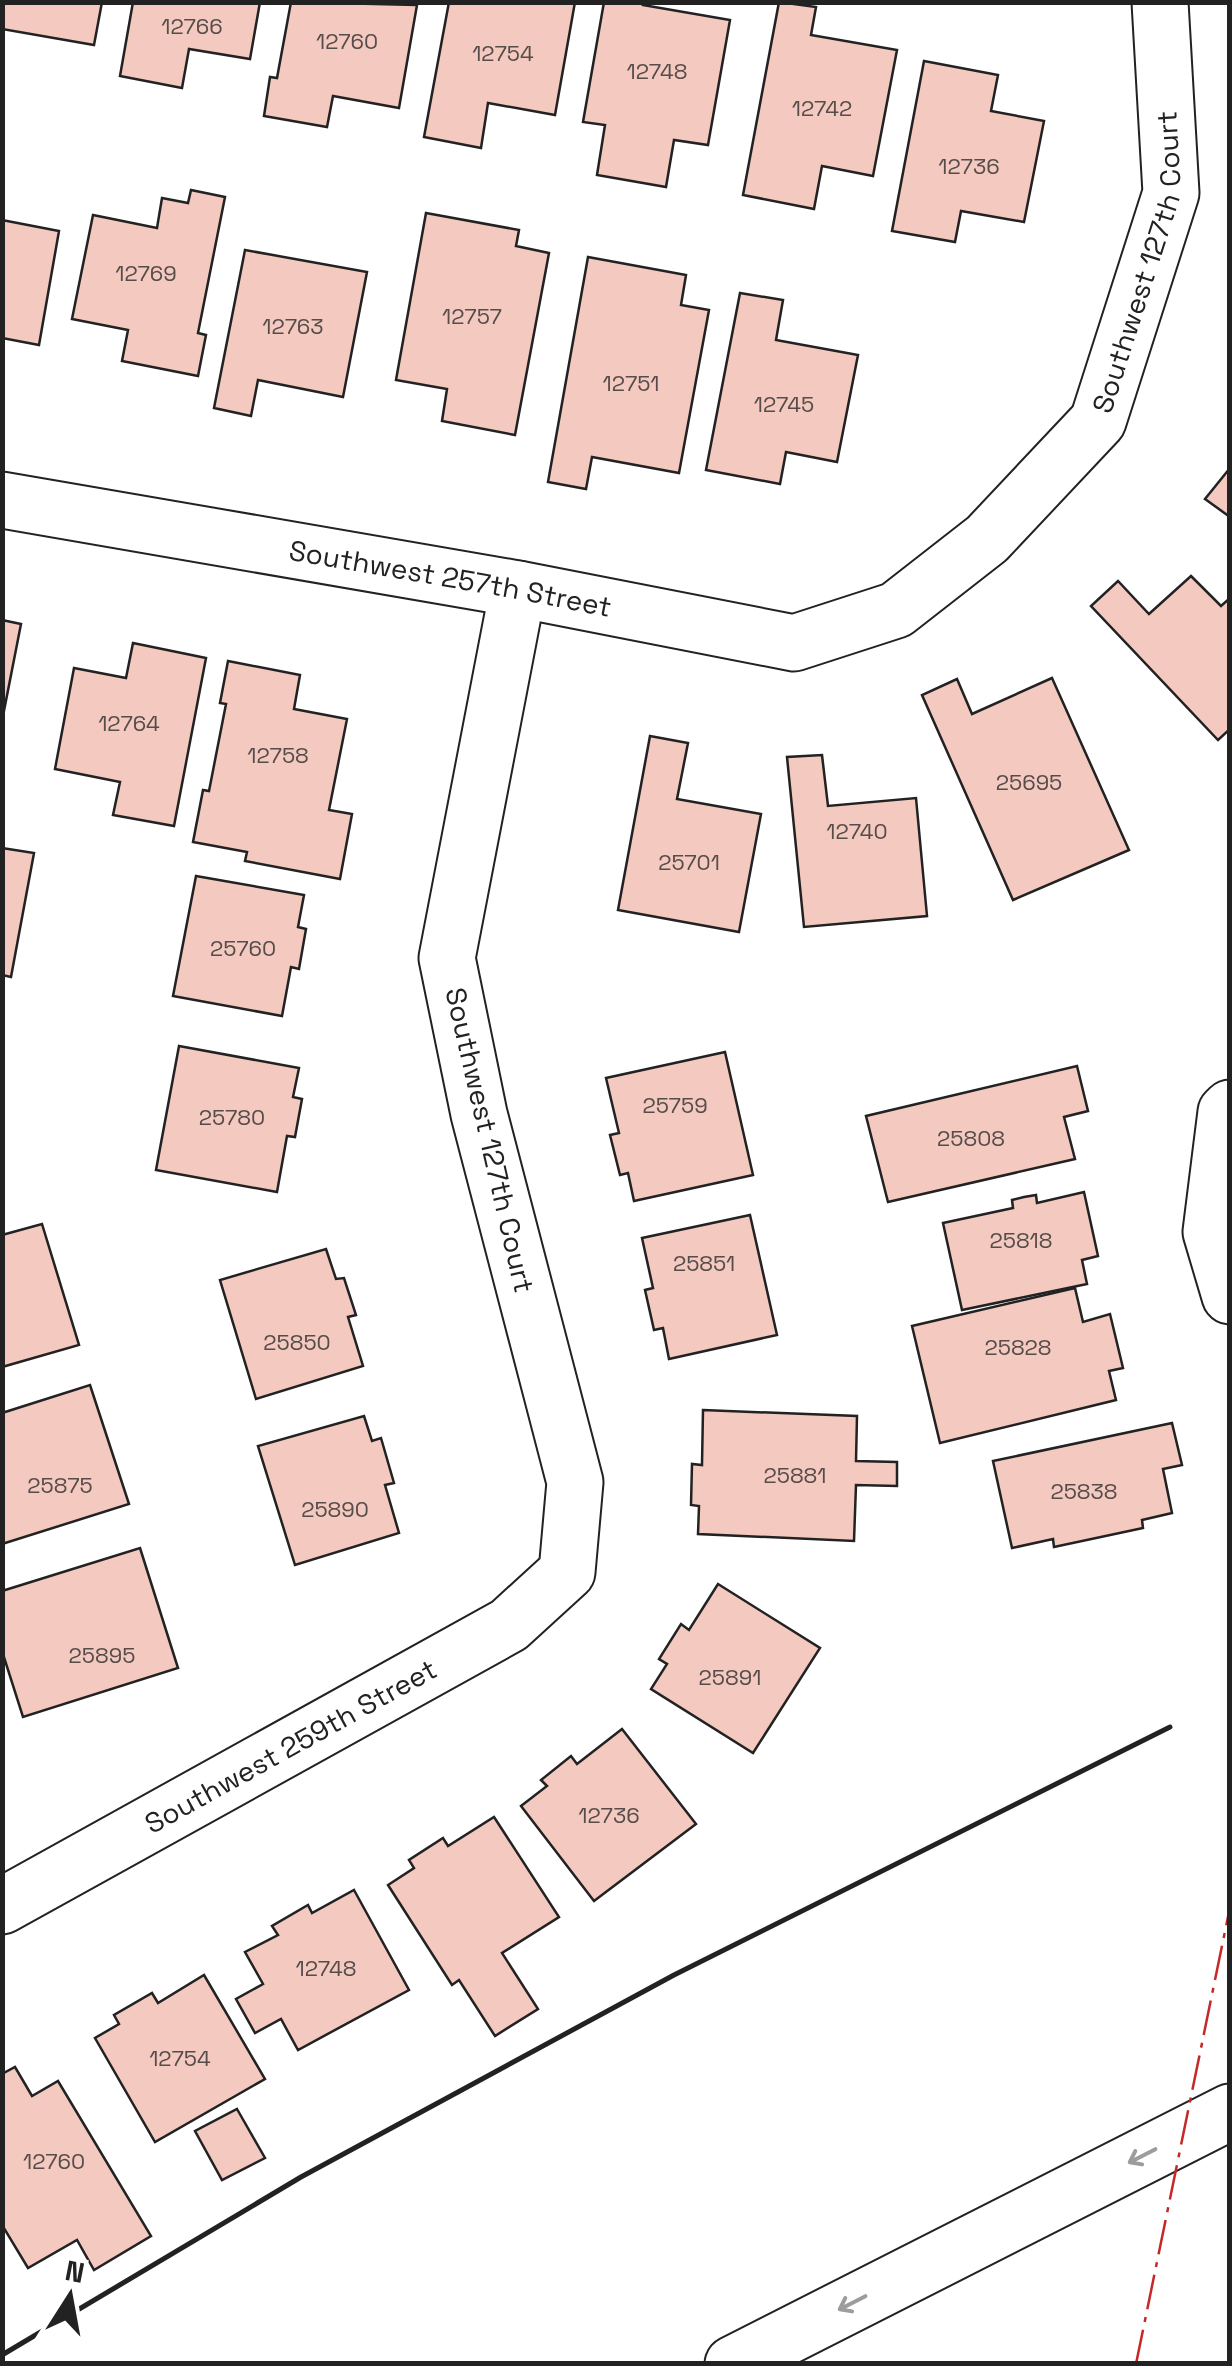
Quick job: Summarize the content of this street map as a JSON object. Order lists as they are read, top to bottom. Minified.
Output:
{"streets":{"main road":["Southwest 127th Court","Southwest 257th Street","Southwest 259th Street"]},"crossings":[["Southwest 127th Court","Southwest 257th Street"],["Southwest 127th Court","Southwest 259th Street"]],"house_numbers":["12766","12760","12754","12748","12742","12736","12769","12757","12763","12751","12745","12764","12758","25695","12740","25701","25760","25759","25780","25808","25818","25851","25850","25828","25881","25875","25838","25890","25895","25891","12736","12748","12754","12760"],"north":"top"}
